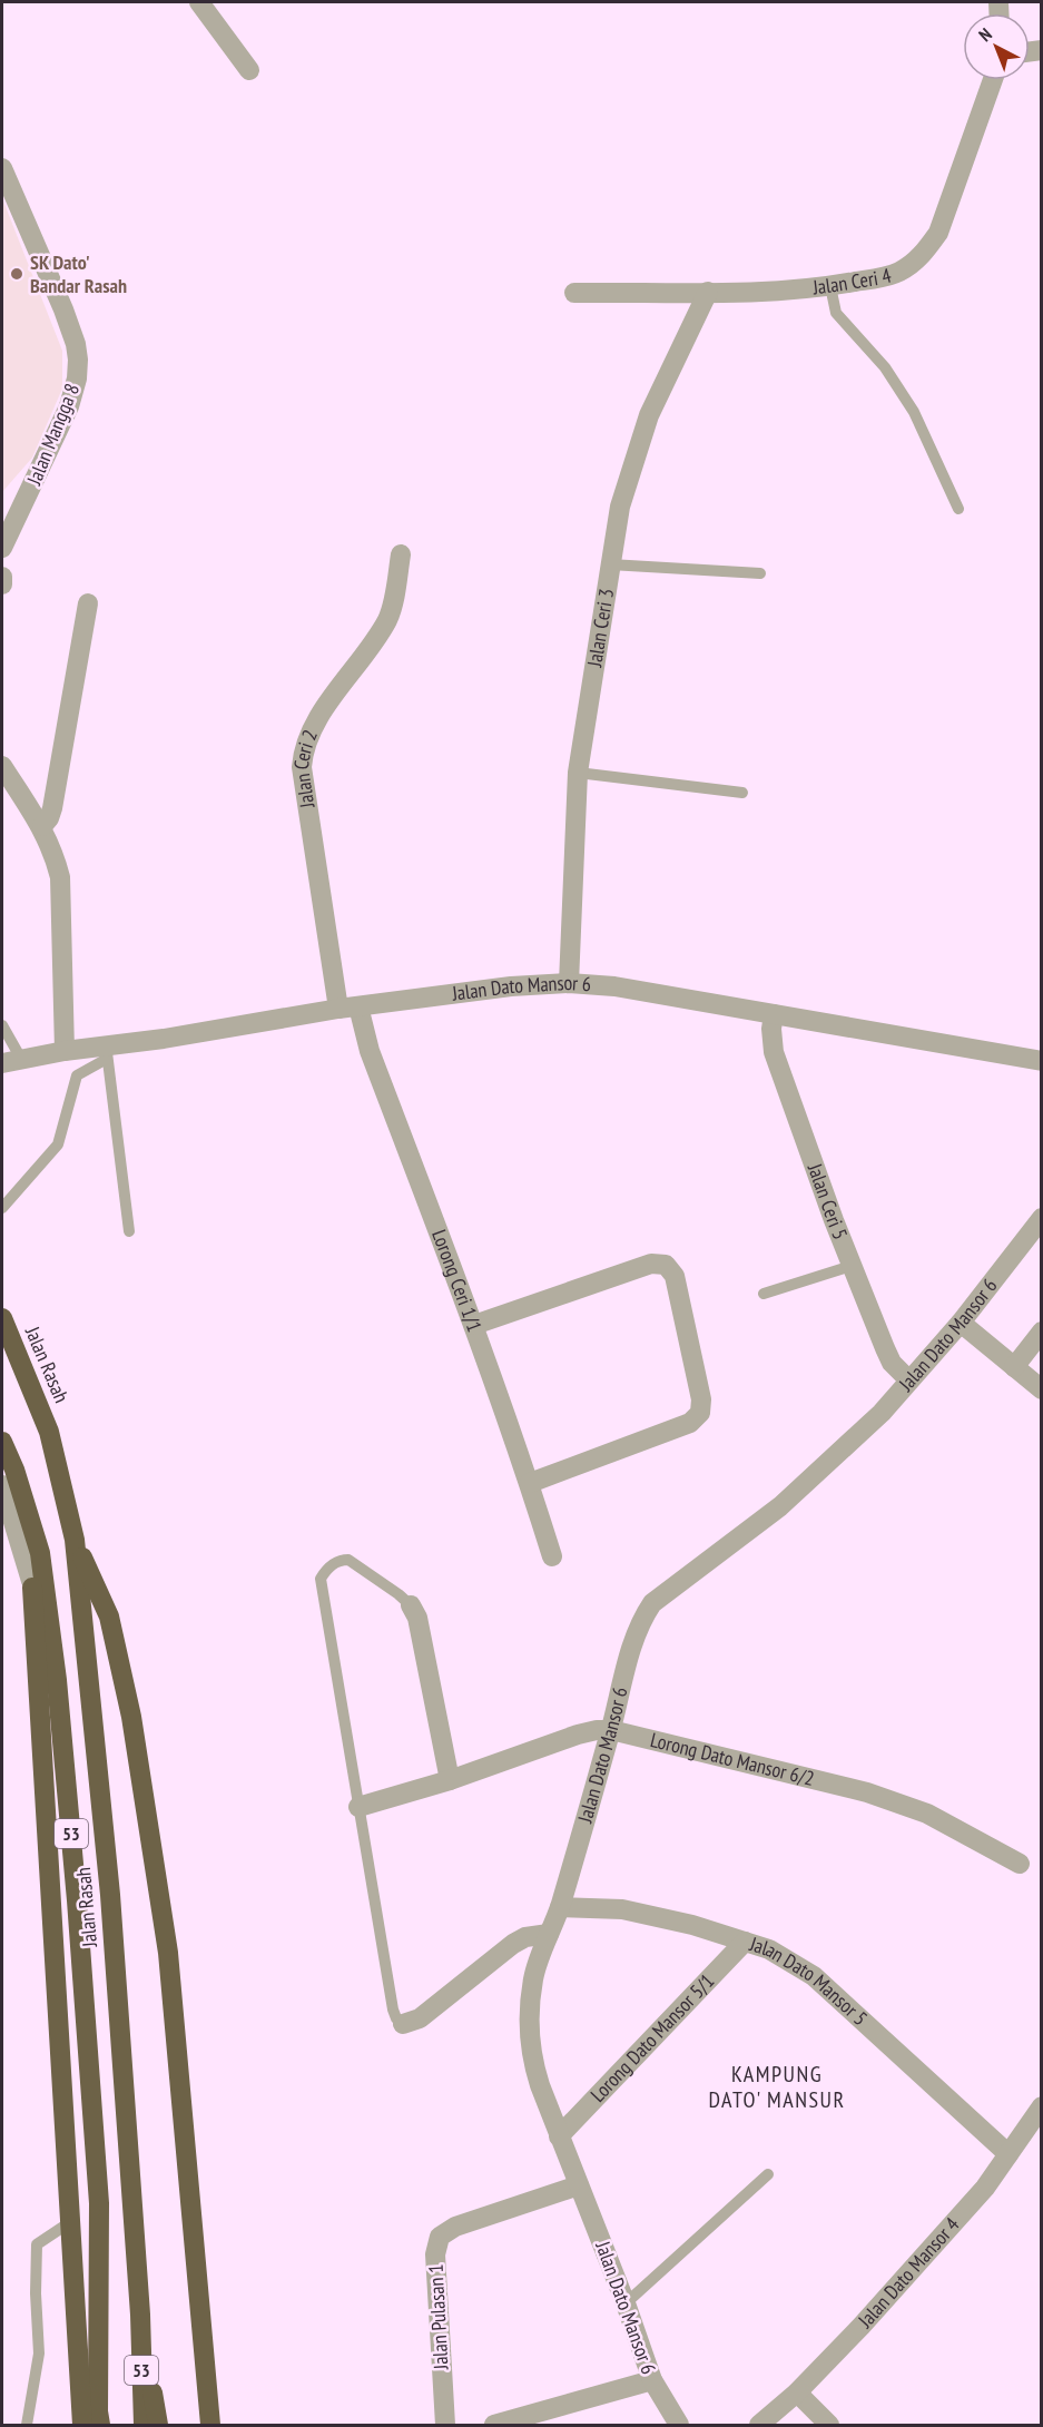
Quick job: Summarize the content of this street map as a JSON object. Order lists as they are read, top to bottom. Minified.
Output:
{"streets":{"highway":["Jalan Rasah","53"],"street":["Jalan Ceri 4","Jalan Mangga 8","Jalan Ceri 3","Jalan Ceri 2","Jalan Dato Mansor 6","Jalan Ceri 5","Lorong Ceri 1/1","Lorong Dato Mansor 6/2","Jalan Dato Mansor 5","Lorong Dato Mansor 5/1","Jalan Dato Mansor 4","Jalan Pulasan 1"]},"crossings":[["Jalan Ceri 4","Jalan Ceri 3"],["Jalan Ceri 3","Jalan Dato Mansor 6"],["Jalan Ceri 2","Jalan Dato Mansor 6"],["Jalan Dato Mansor 6","Jalan Ceri 5"],["Jalan Dato Mansor 6","Lorong Ceri 1/1"],["Jalan Dato Mansor 6","Lorong Dato Mansor 6/2"],["Jalan Dato Mansor 6","Jalan Dato Mansor 5"],["Jalan Dato Mansor 6","Lorong Dato Mansor 5/1"],["Jalan Dato Mansor 6","Jalan Pulasan 1"],["Jalan Dato Mansor 5","Lorong Dato Mansor 5/1"],["Jalan Dato Mansor 5","Jalan Dato Mansor 4"]],"districts":["KAMPUNG DATO' MANSUR"],"places":["SK Dato' Bandar Rasah"],"north":"top left"}
